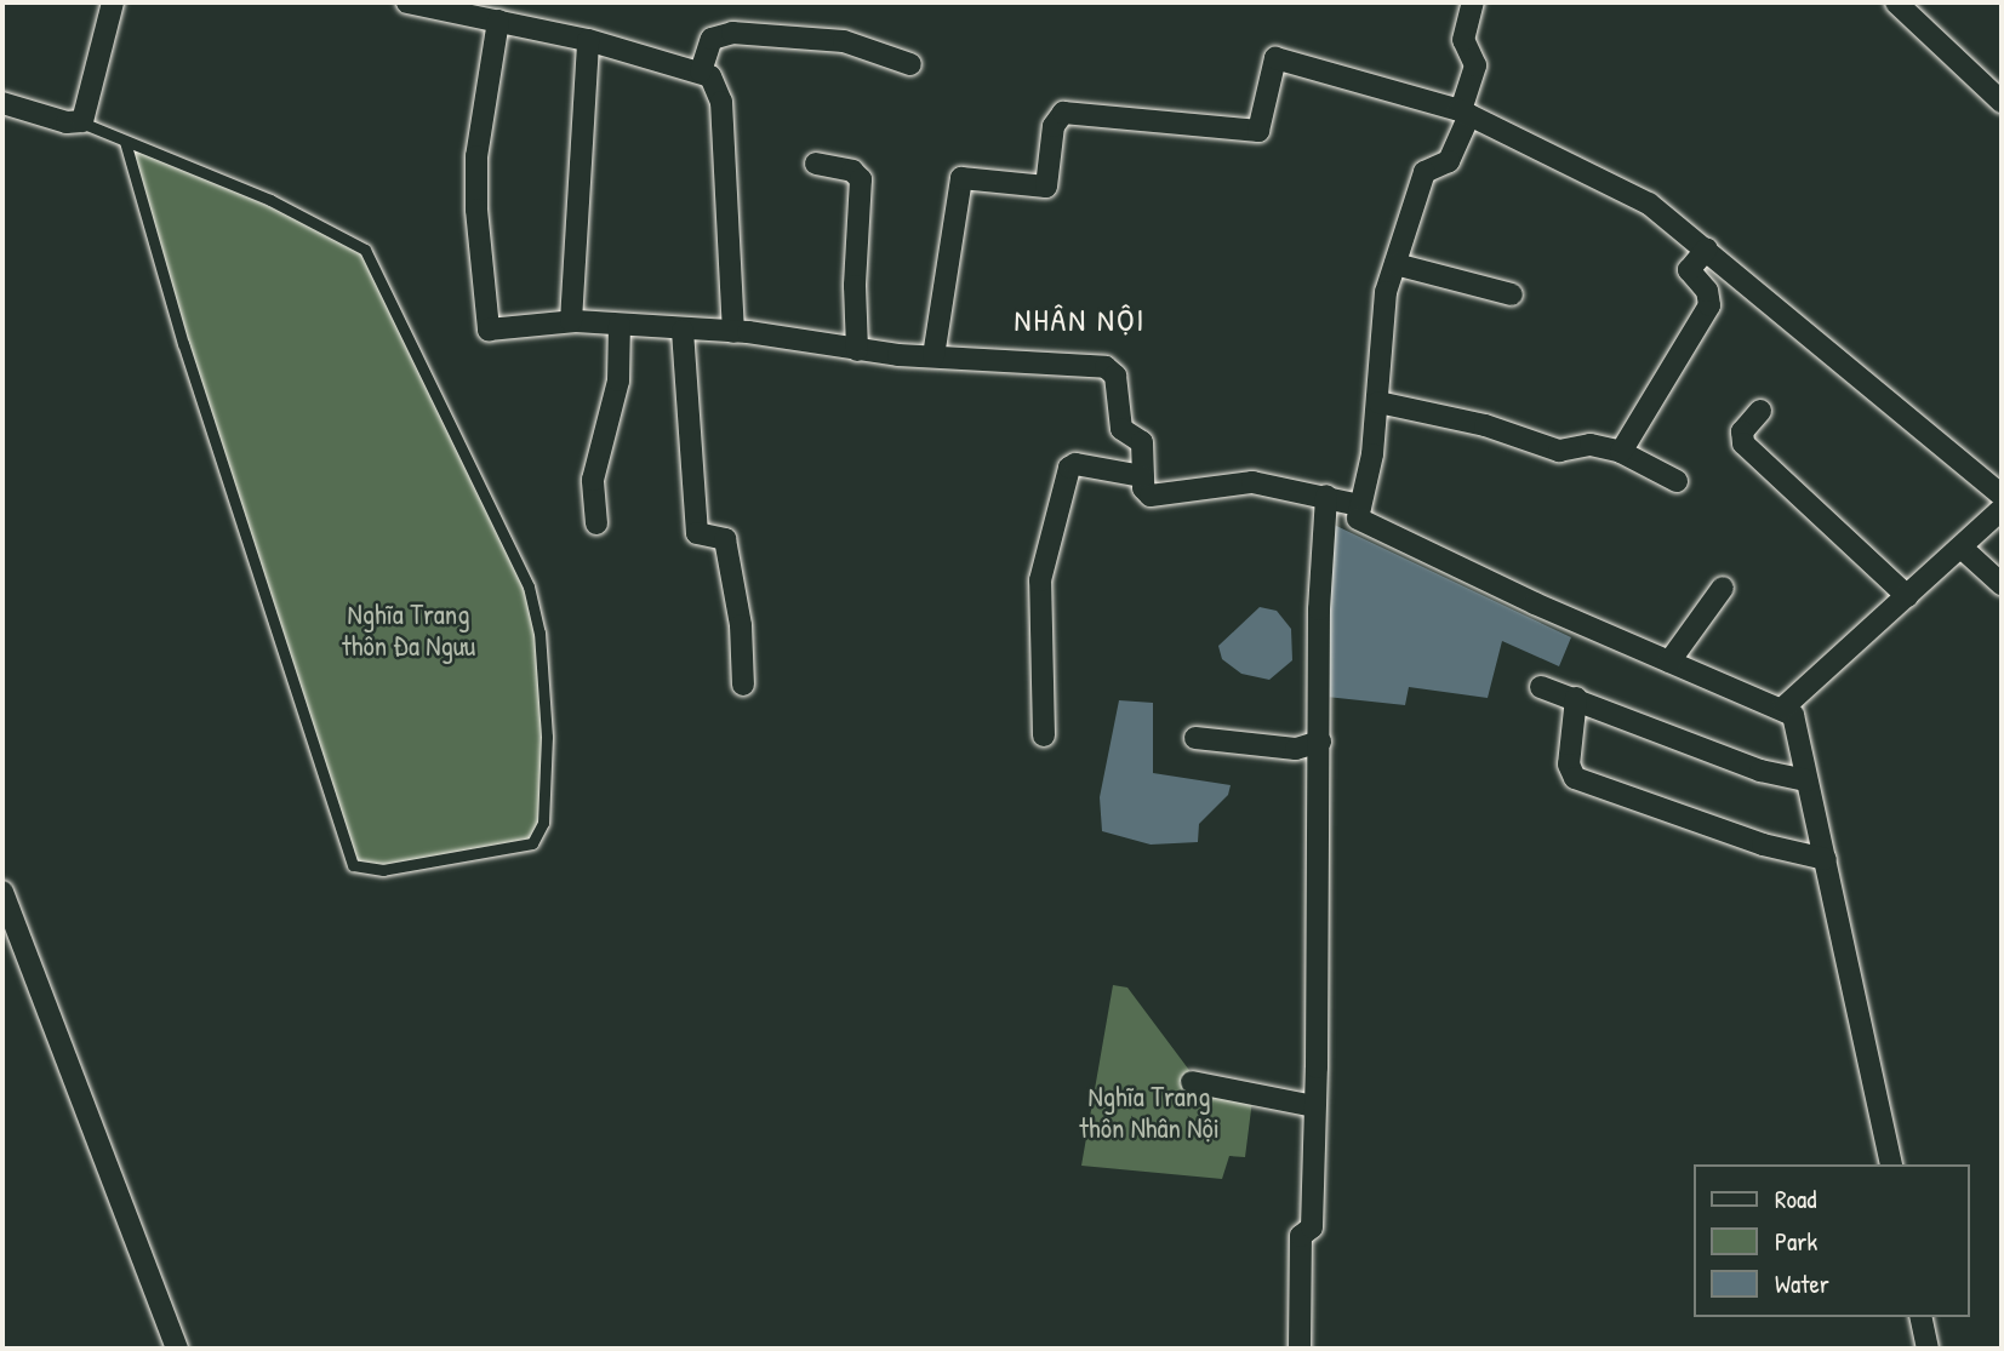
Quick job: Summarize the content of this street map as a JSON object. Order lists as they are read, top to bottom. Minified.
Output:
{"districts":["NHÂN NỘI"],"parks":["Nghĩa Trang thôn Đa Ngưu","Nghĩa Trang thôn Nhân Nội"],"legend":["Road","Park","Water"]}
